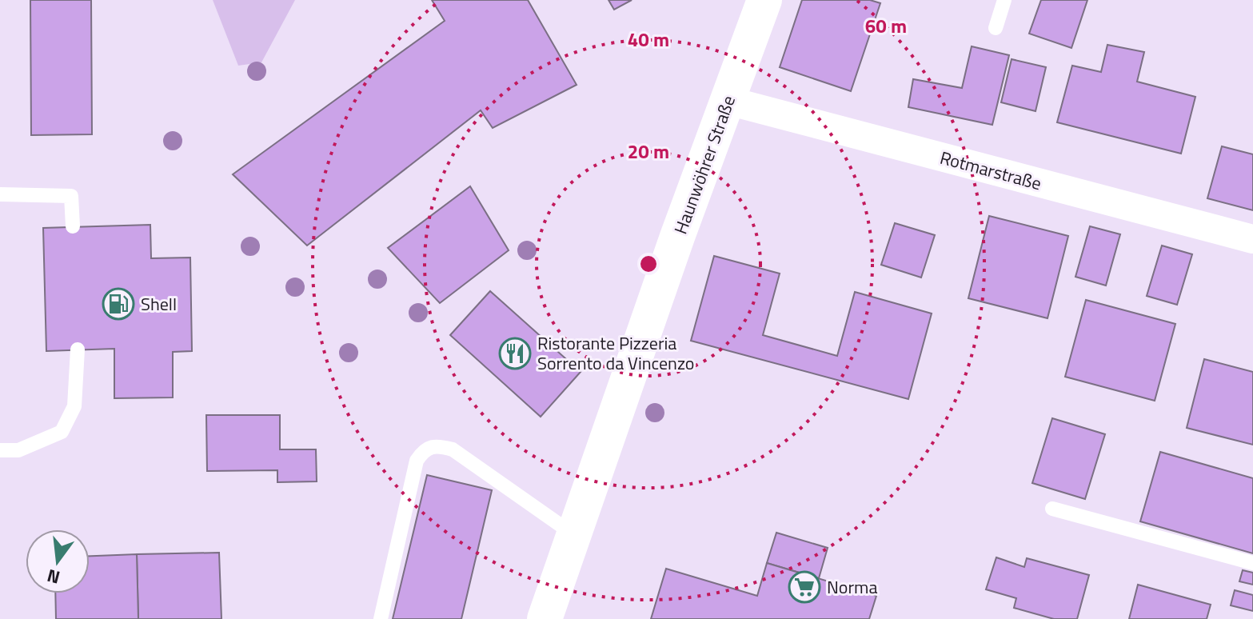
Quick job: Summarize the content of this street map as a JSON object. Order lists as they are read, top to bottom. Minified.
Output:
{"streets":{"street":["Haunwöhrer Straße","Rotmarstraße"]},"crossings":[["Haunwöhrer Straße","Rotmarstraße"]],"places":{"fuel station":["Shell"],"restaurant":["Ristorante Pizzeria Sorrento da Vincenzo"],"supermarket":["Norma"]},"north":"bottom","rings":["60 m","40 m","20 m"]}
